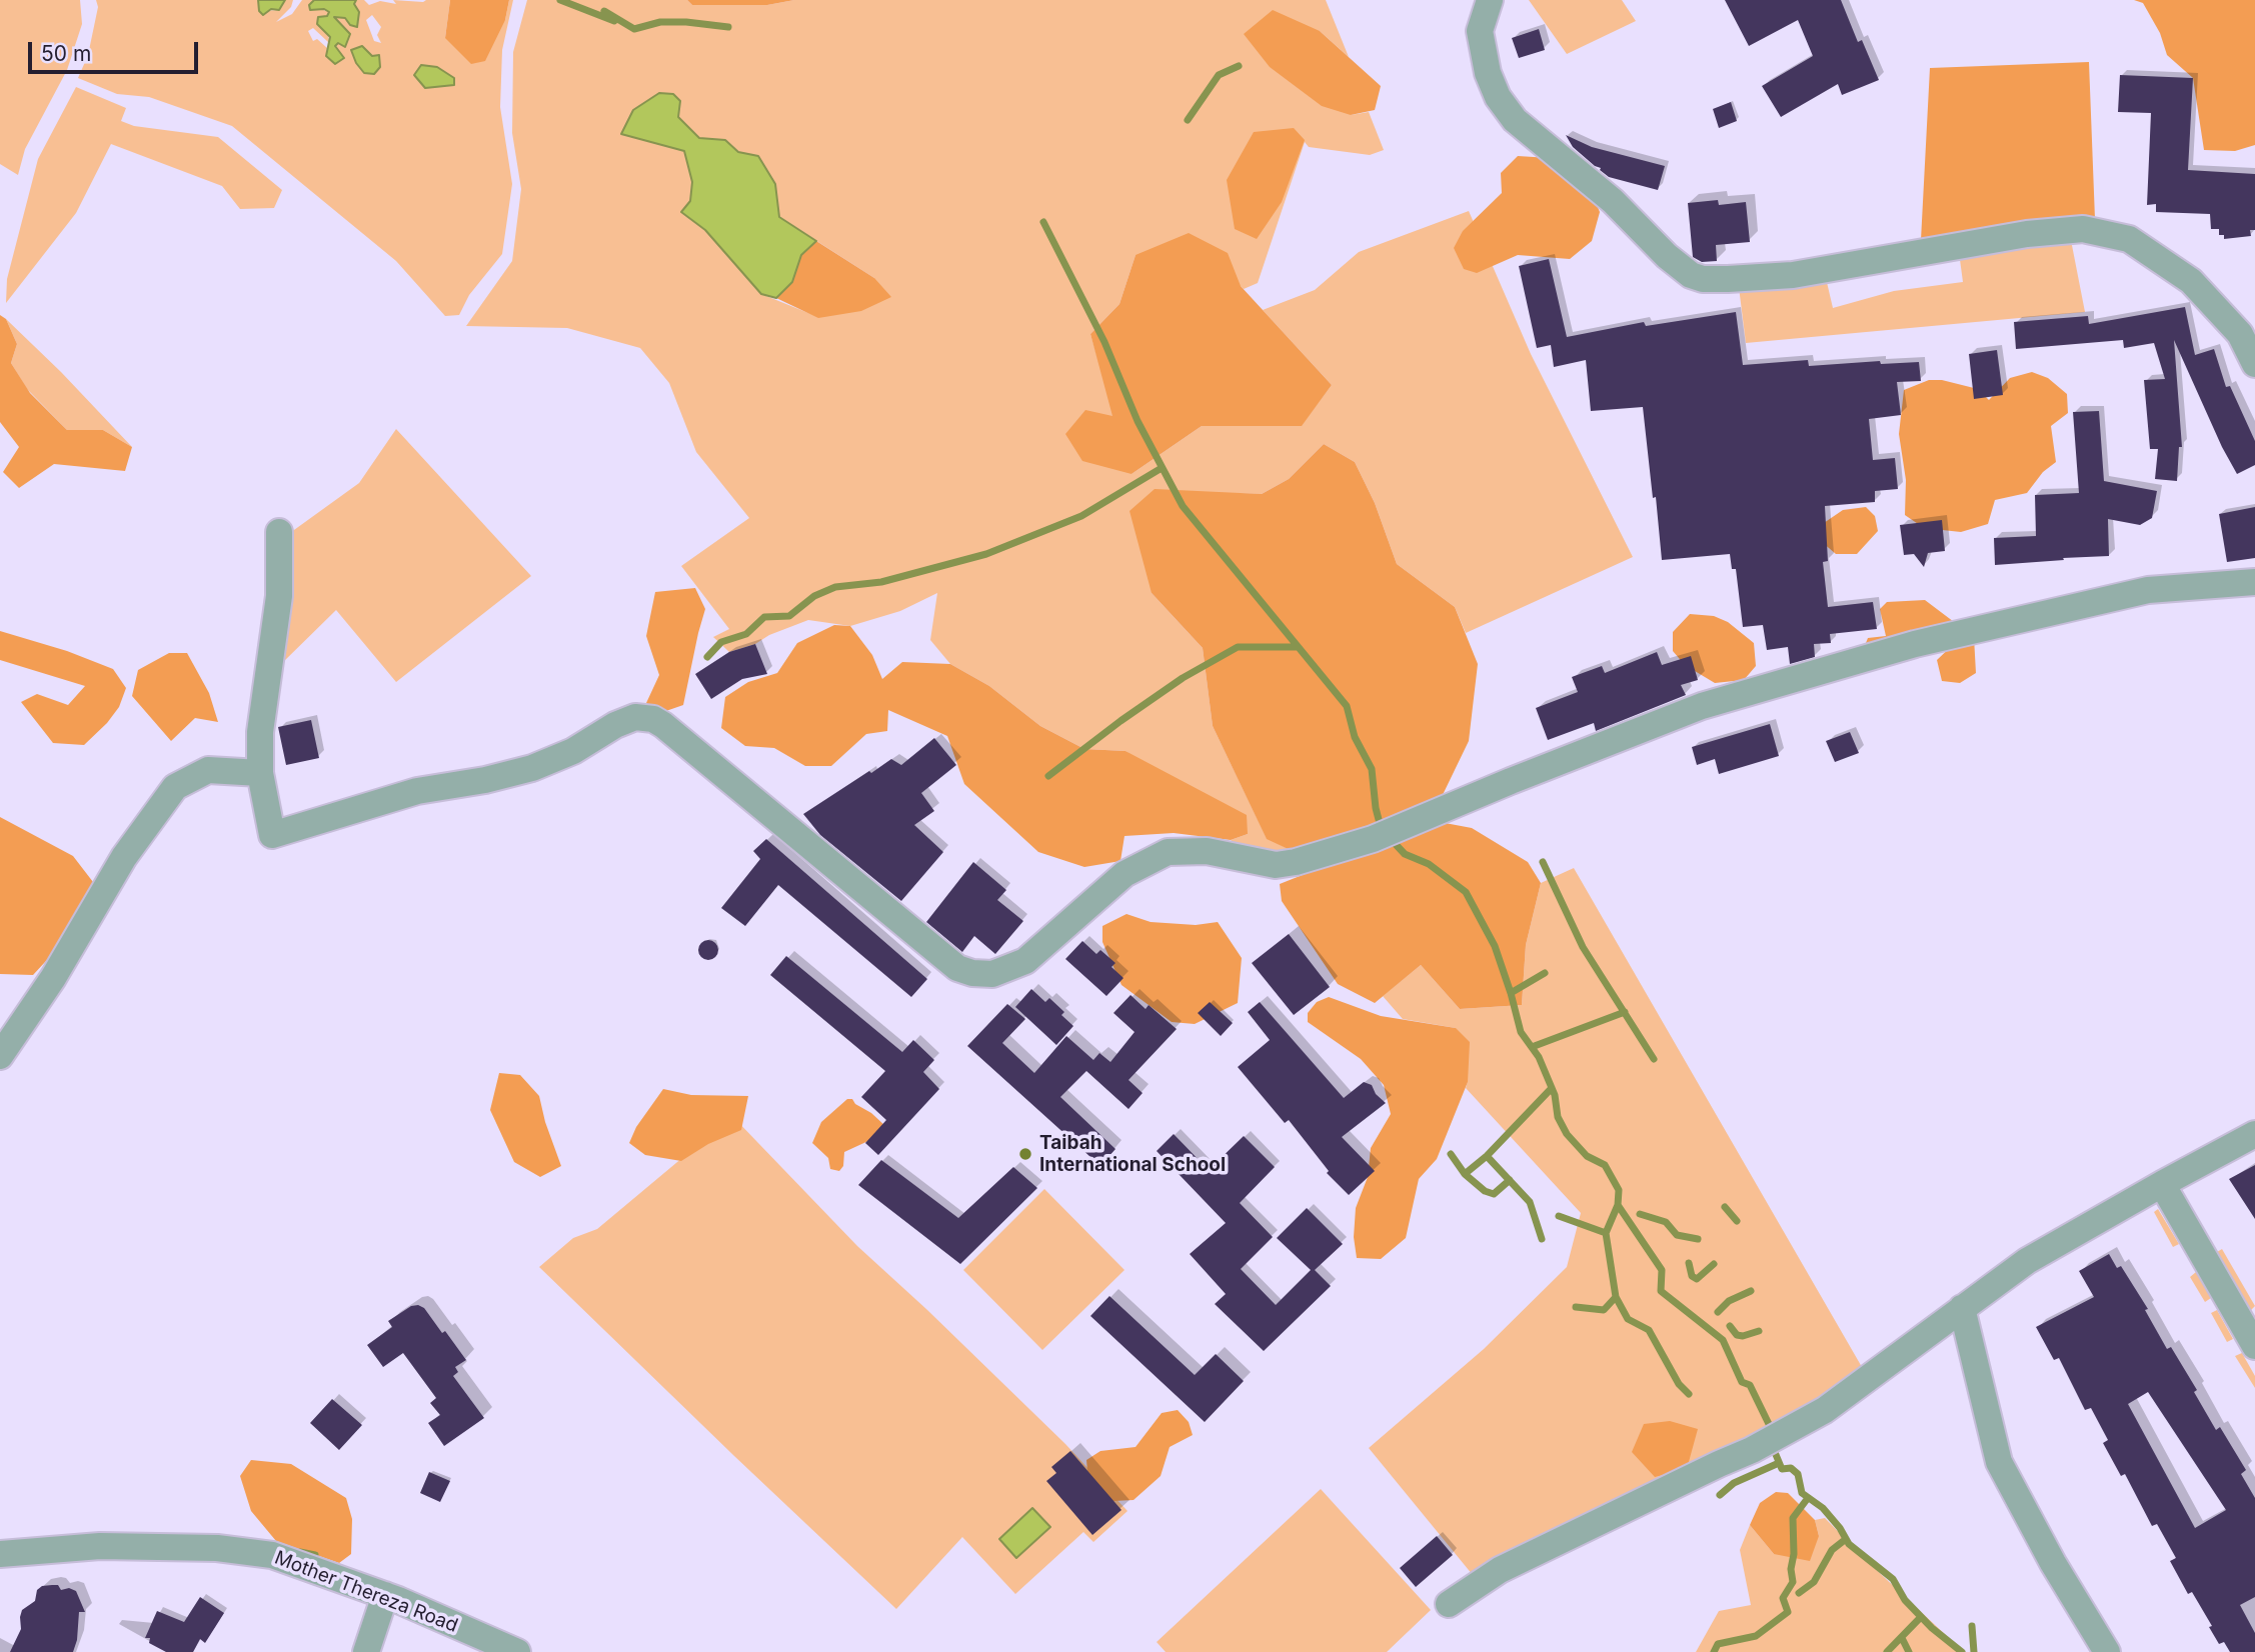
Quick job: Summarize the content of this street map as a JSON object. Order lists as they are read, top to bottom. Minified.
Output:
{"streets":{"street":["Mother Thereza Road"]},"places":["Taibah International School"],"scale_bar":"50 m"}
